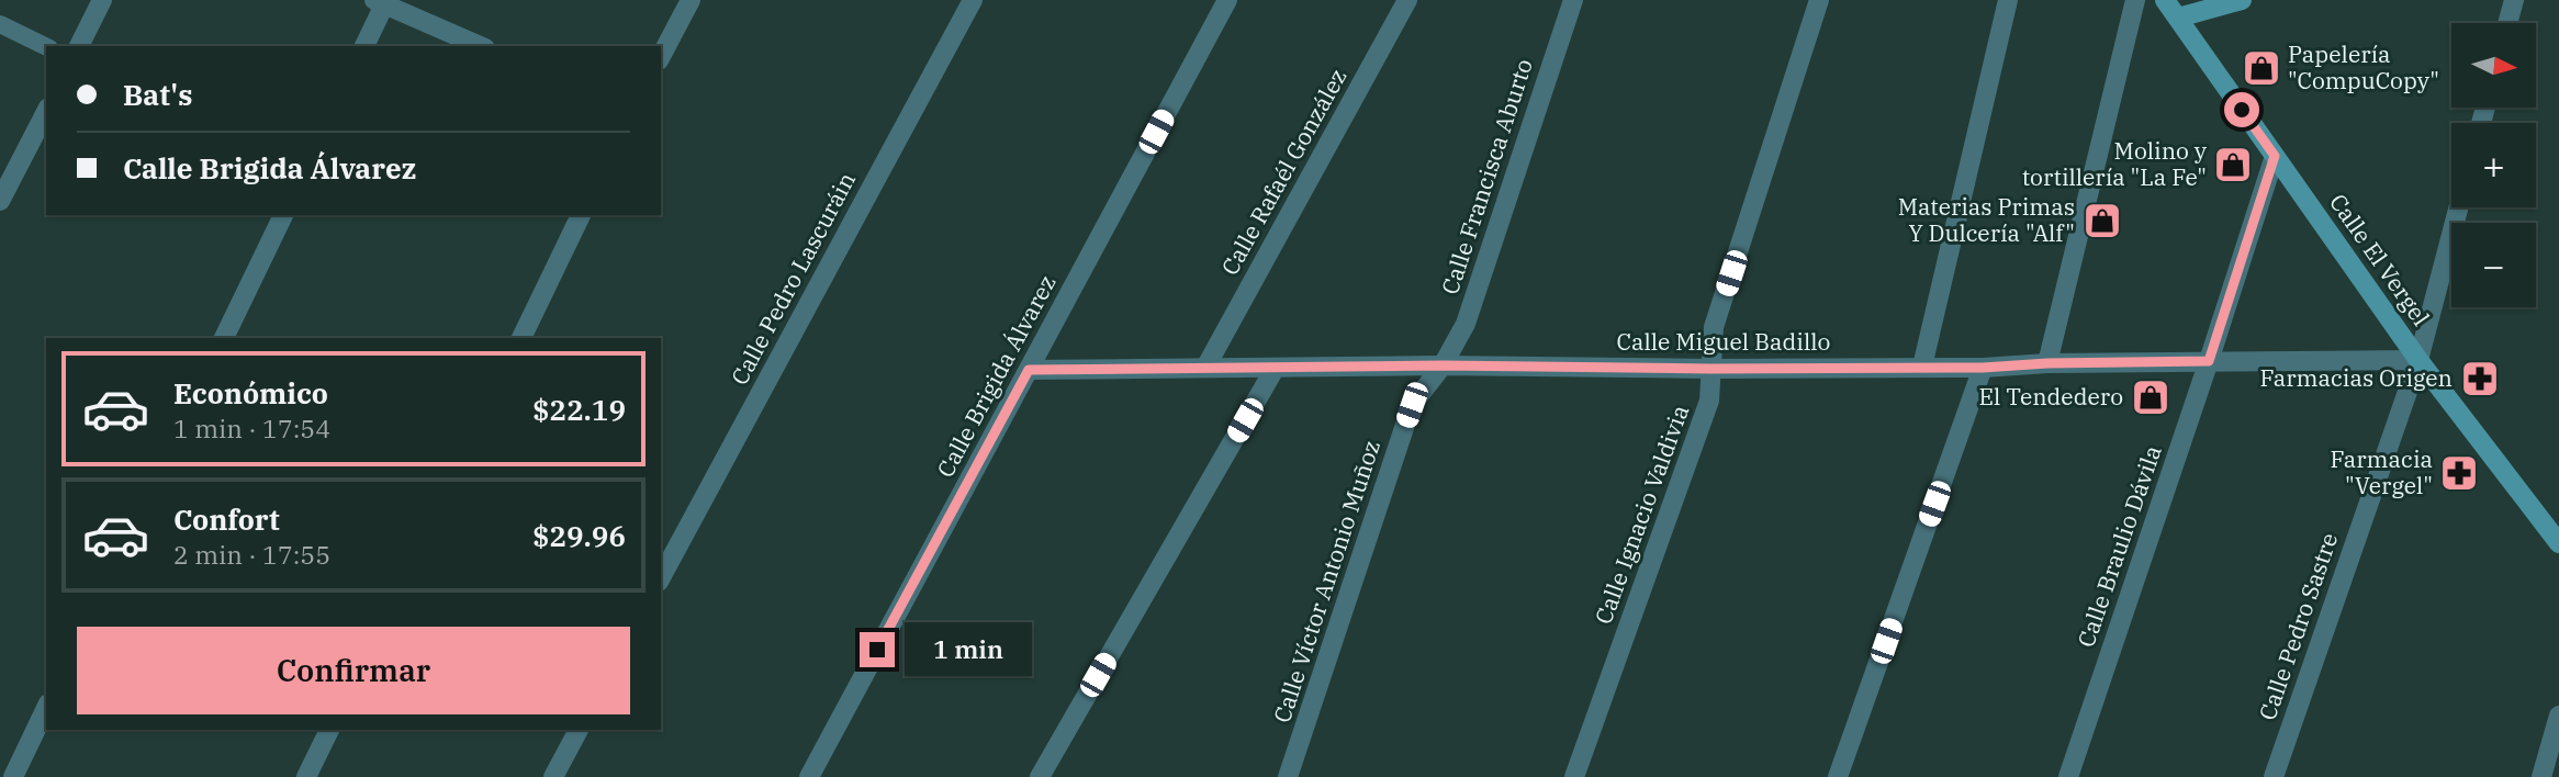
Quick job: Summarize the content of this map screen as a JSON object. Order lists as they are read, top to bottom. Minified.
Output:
{"streets":{"street":["Calle Rafaél González","Calle Francisca Aburto","Calle El Vergel","Calle Pedro Lascuráin","Calle Miguel Badillo","Calle Brigida Álvarez","Calle Ignacio Valdivia","Calle Braulio Dávila","Calle Víctor Antonio Muñoz","Calle Pedro Sastre"]},"crossings":[["Calle Rafaél González","Calle Miguel Badillo"],["Calle Francisca Aburto","Calle Miguel Badillo"],["Calle Francisca Aburto","Calle Víctor Antonio Muñoz"],["Calle El Vergel","Calle Miguel Badillo"],["Calle El Vergel","Calle Braulio Dávila"],["Calle El Vergel","Calle Pedro Sastre"],["Calle Miguel Badillo","Calle Brigida Álvarez"],["Calle Miguel Badillo","Calle Ignacio Valdivia"],["Calle Miguel Badillo","Calle Braulio Dávila"],["Calle Miguel Badillo","Calle Víctor Antonio Muñoz"],["Calle Miguel Badillo","Calle Pedro Sastre"]],"places":{"shop":["Papelería \"CompuCopy\"","Molino y tortillería \"La Fe\"","Materias Primas Y Dulcería \"Alf\"","El Tendedero"],"pharmacy":["Farmacias Origen","Farmacia \"Vergel\""]},"north":"right","page":{"map_buttons":["+","−"],"banner":["Bat's","Calle Brigida Álvarez"],"list":[{"name":"Económico","note":"1 min · 17:54","value":"$22.19"},{"name":"Confort","note":"2 min · 17:55","value":"$29.96"}],"buttons":"Confirmar","bubble":"1 min"}}
